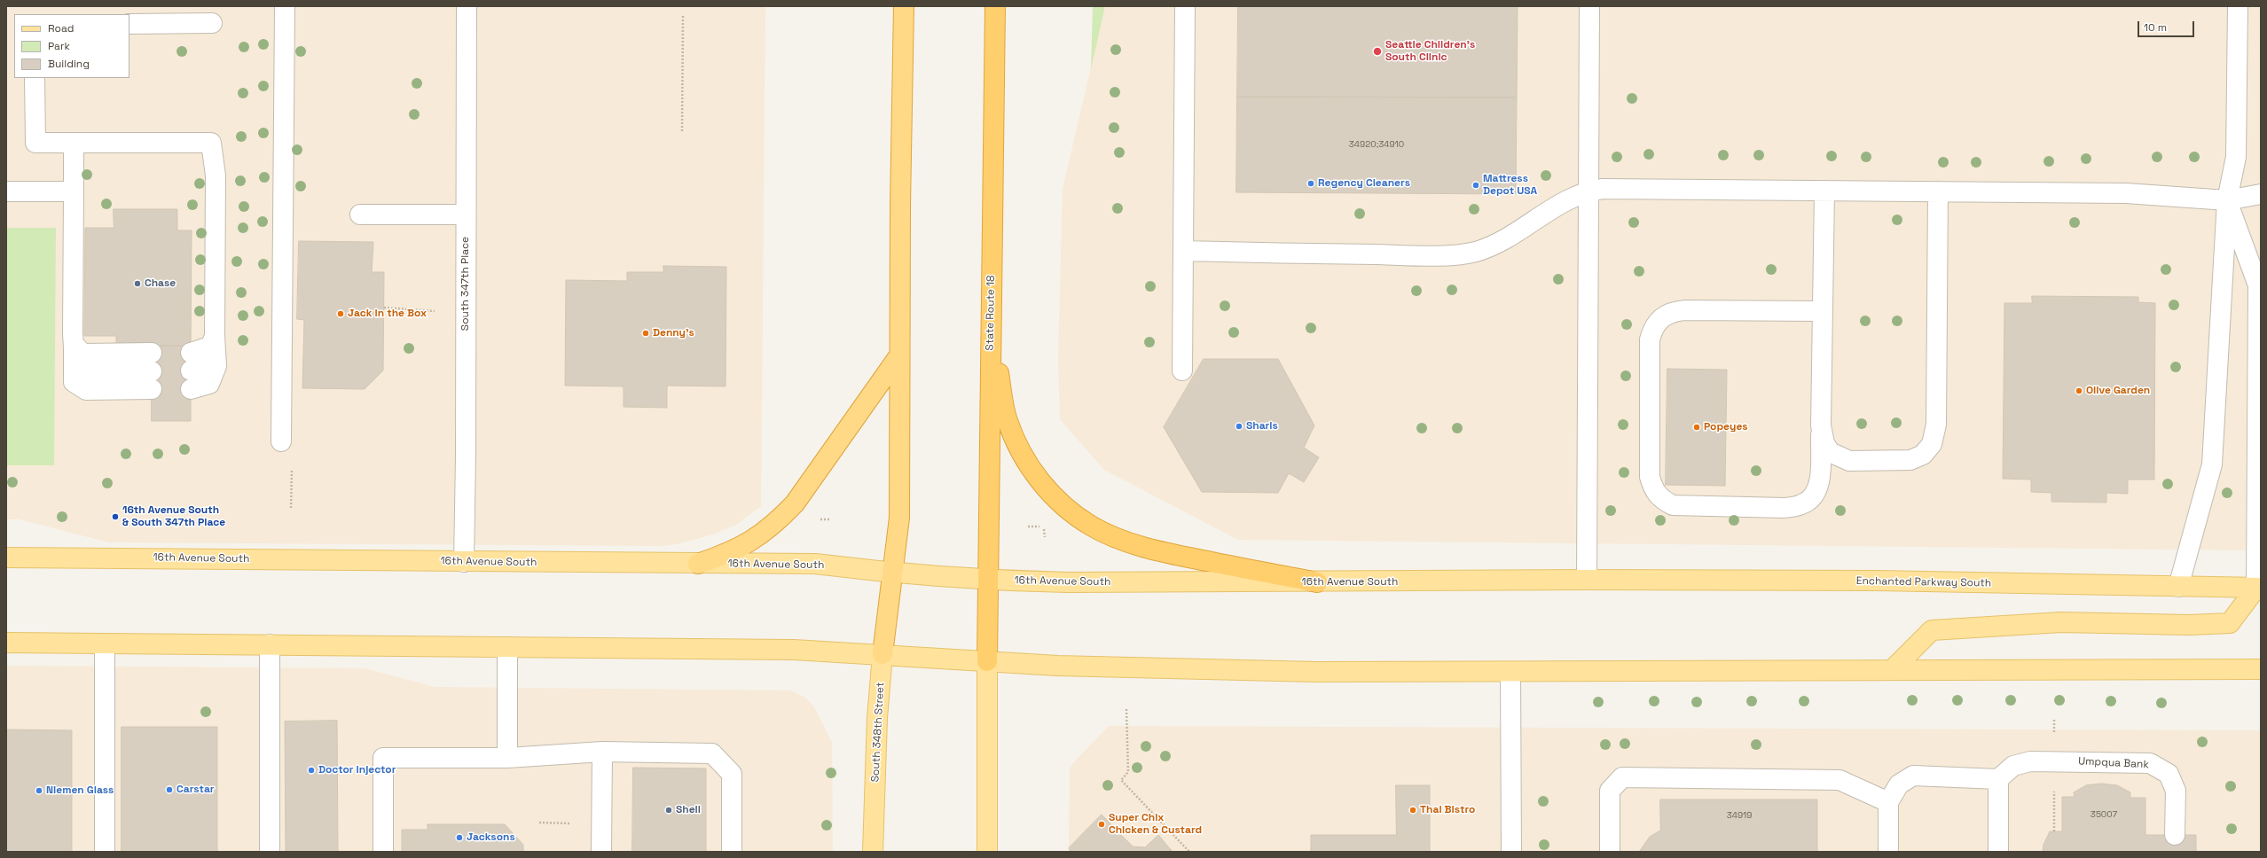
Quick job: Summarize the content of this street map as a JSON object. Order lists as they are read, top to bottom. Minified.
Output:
{"streets":{"highway":["State Route 18","South 348th Street"],"main road":["16th Avenue South","Enchanted Parkway South"],"street":["South 347th Place","Umpqua Bank"]},"crossings":[["South 347th Place","16th Avenue South"],["State Route 18","16th Avenue South"],["16th Avenue South","Enchanted Parkway South"],["16th Avenue South","South 348th Street"]],"places":["Seattle Children's South Clinic","Regency Cleaners","Mattress Depot USA","Chase","Jack in the Box","Denny's","Olive Garden","Sharis","Popeyes","16th Avenue South & South 347th Place","Doctor Injector","Carstar","Niemen Glass","Shell","Thai Bistro","Super Chix Chicken & Custard","Jacksons"],"house_numbers":["34920;34910","35007","34919"],"legend":["Road","Park","Building"],"scale_bar":"10 m"}
